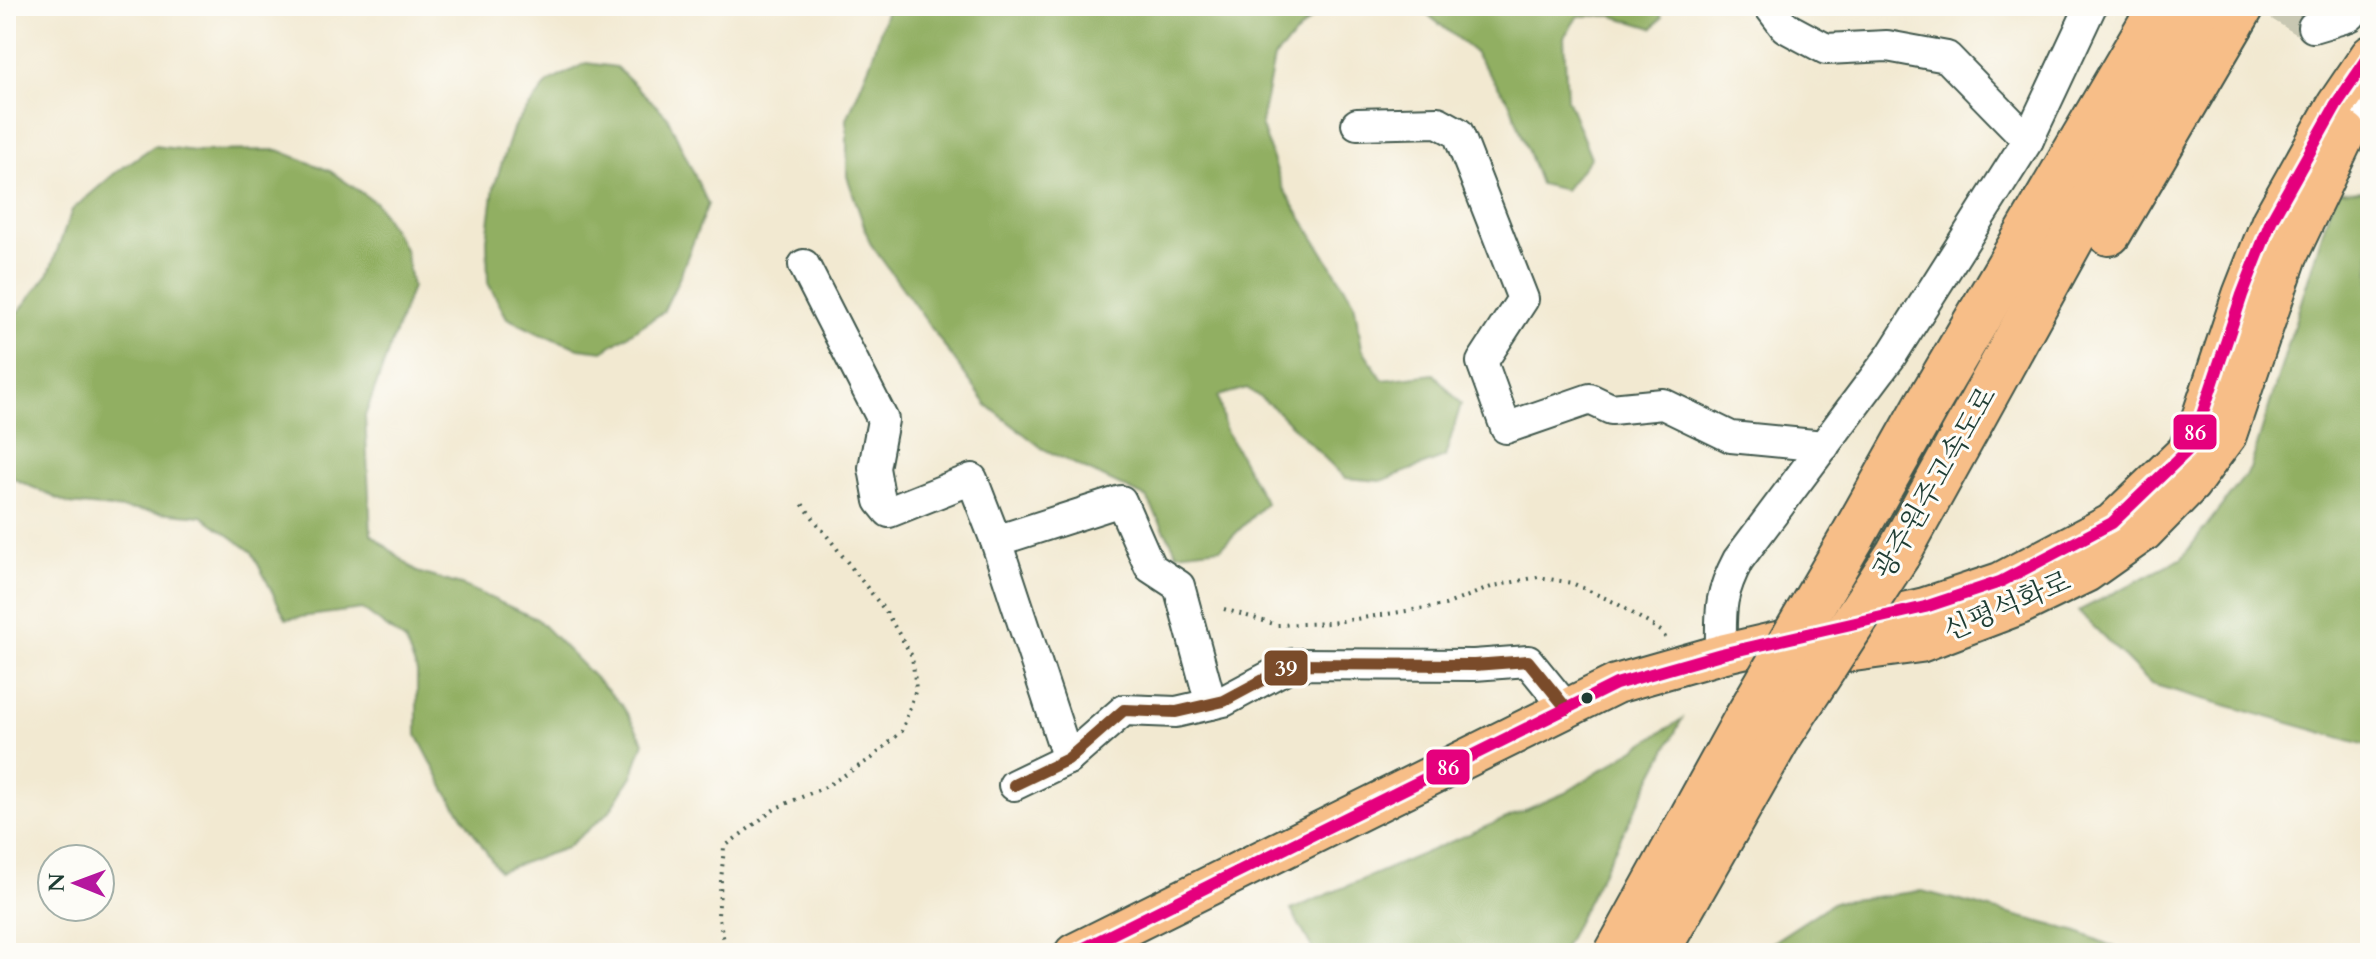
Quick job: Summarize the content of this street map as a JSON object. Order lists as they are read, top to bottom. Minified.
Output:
{"streets":{"highway":["광주원주고속도로"],"main road":["신평석화로"]},"lines":["transit line 86","transit line 39"],"north":"left"}
